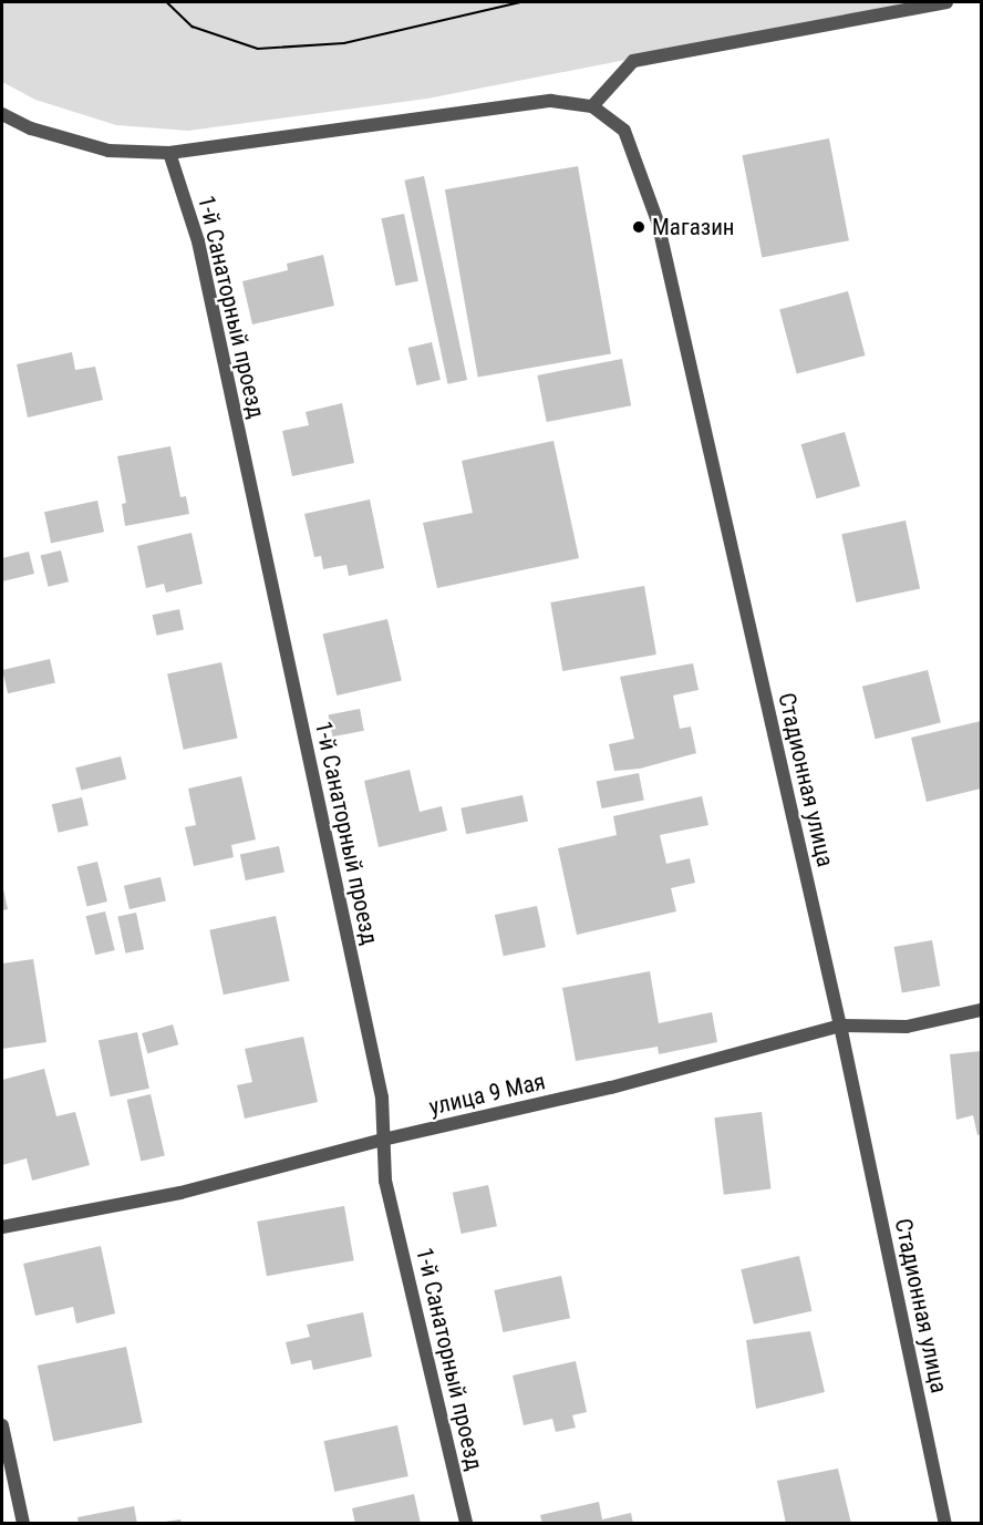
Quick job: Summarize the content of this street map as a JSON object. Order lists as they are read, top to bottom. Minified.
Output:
{"streets":{"street":["1-й Санаторный проезд","Стадионная улица","улица 9 Мая"]},"crossings":[["1-й Санаторный проезд","Стадионная улица"],["1-й Санаторный проезд","улица 9 Мая"],["Стадионная улица","улица 9 Мая"]],"places":["Магазин"]}
